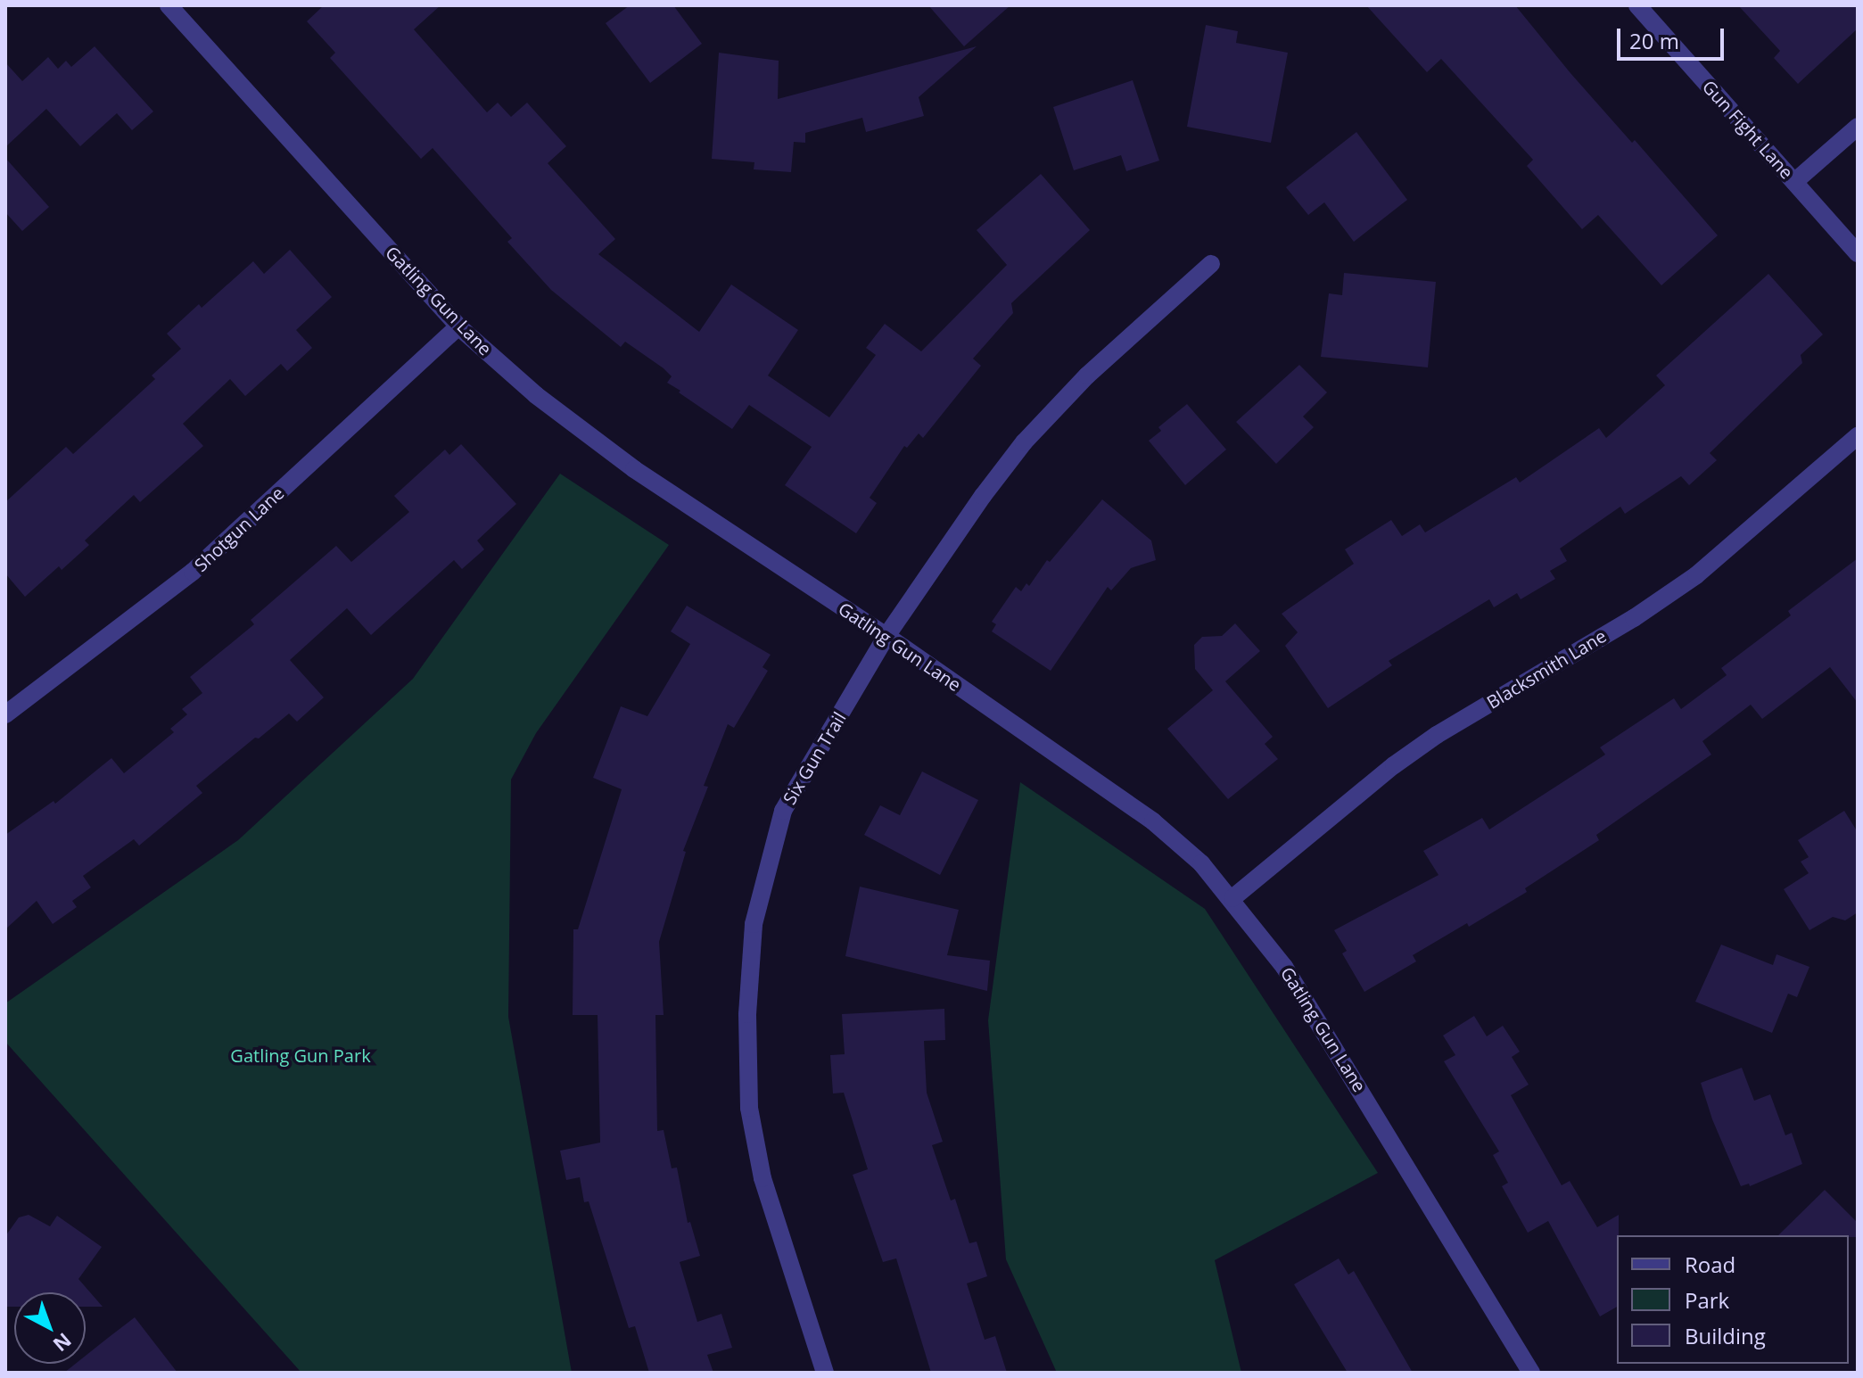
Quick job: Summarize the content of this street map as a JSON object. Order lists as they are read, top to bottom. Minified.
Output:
{"streets":{"street":["Gun Fight Lane","Gatling Gun Lane","Shotgun Lane","Blacksmith Lane","Six Gun Trail"]},"crossings":[["Gatling Gun Lane","Shotgun Lane"],["Gatling Gun Lane","Blacksmith Lane"],["Gatling Gun Lane","Six Gun Trail"]],"parks":["Gatling Gun Park"],"legend":["Road","Park","Building"],"scale_bar":"20 m","north":"bottom right"}
